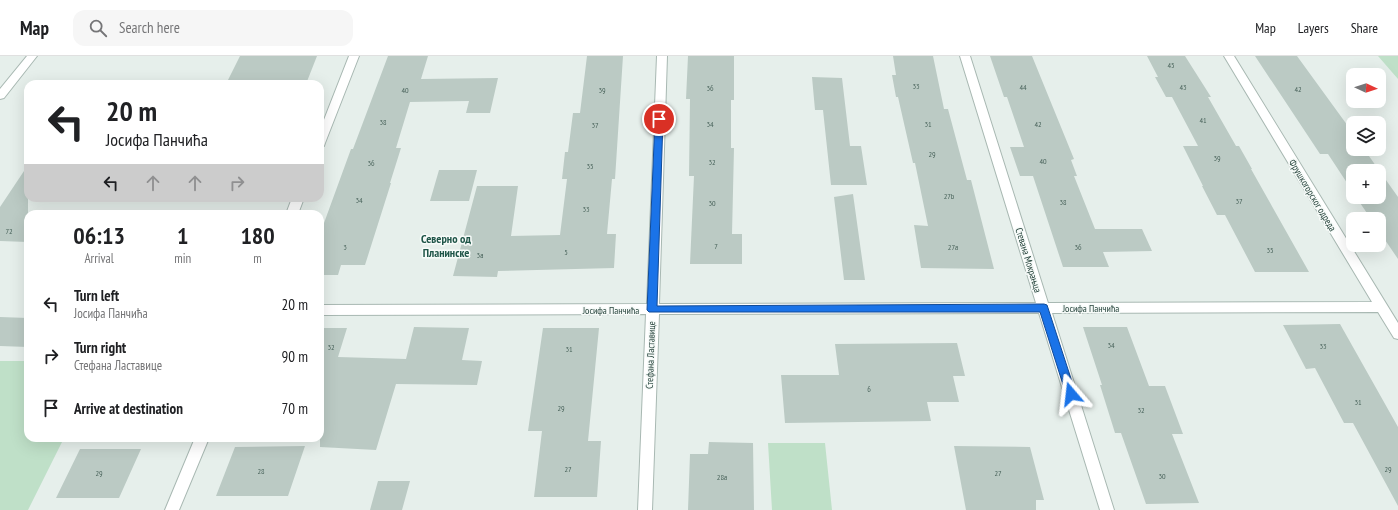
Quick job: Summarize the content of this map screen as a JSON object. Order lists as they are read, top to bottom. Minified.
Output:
{"streets":{"street":["Фрушкогорског одреда","Стевана Мокрањца","Јосифа Панчића","Стефана Ластавице"]},"crossings":[["Фрушкогорског одреда","Јосифа Панчића"],["Стевана Мокрањца","Јосифа Панчића"],["Јосифа Панчића","Стефана Ластавице"]],"districts":["Северно од Планинске"],"house_numbers":["45","33","44","43","36","42","40","39","41","38","34","31","42","37","29","39","40","32","36","35","27b","34","37","38","30","33","72","7","3","27a","36","35","5","3a","34","33","32","31","6","31","29","32","27","29","28","29","27","30","28a"],"north":"right","page":{"header":"Map","search":"Search here","nav":["Map","Layers","Share"],"map_buttons":["+","−"],"turn":["20 m","Јосифа Панчића"],"eta":["06:13","Arrival","1","min","180","m"],"list":[{"name":"Turn left","note":"Јосифа Панчића","value":"20 m"},{"name":"Turn right","note":"Стефана Ластавице","value":"90 m"},{"name":"Arrive at destination","value":"70 m"}]}}
